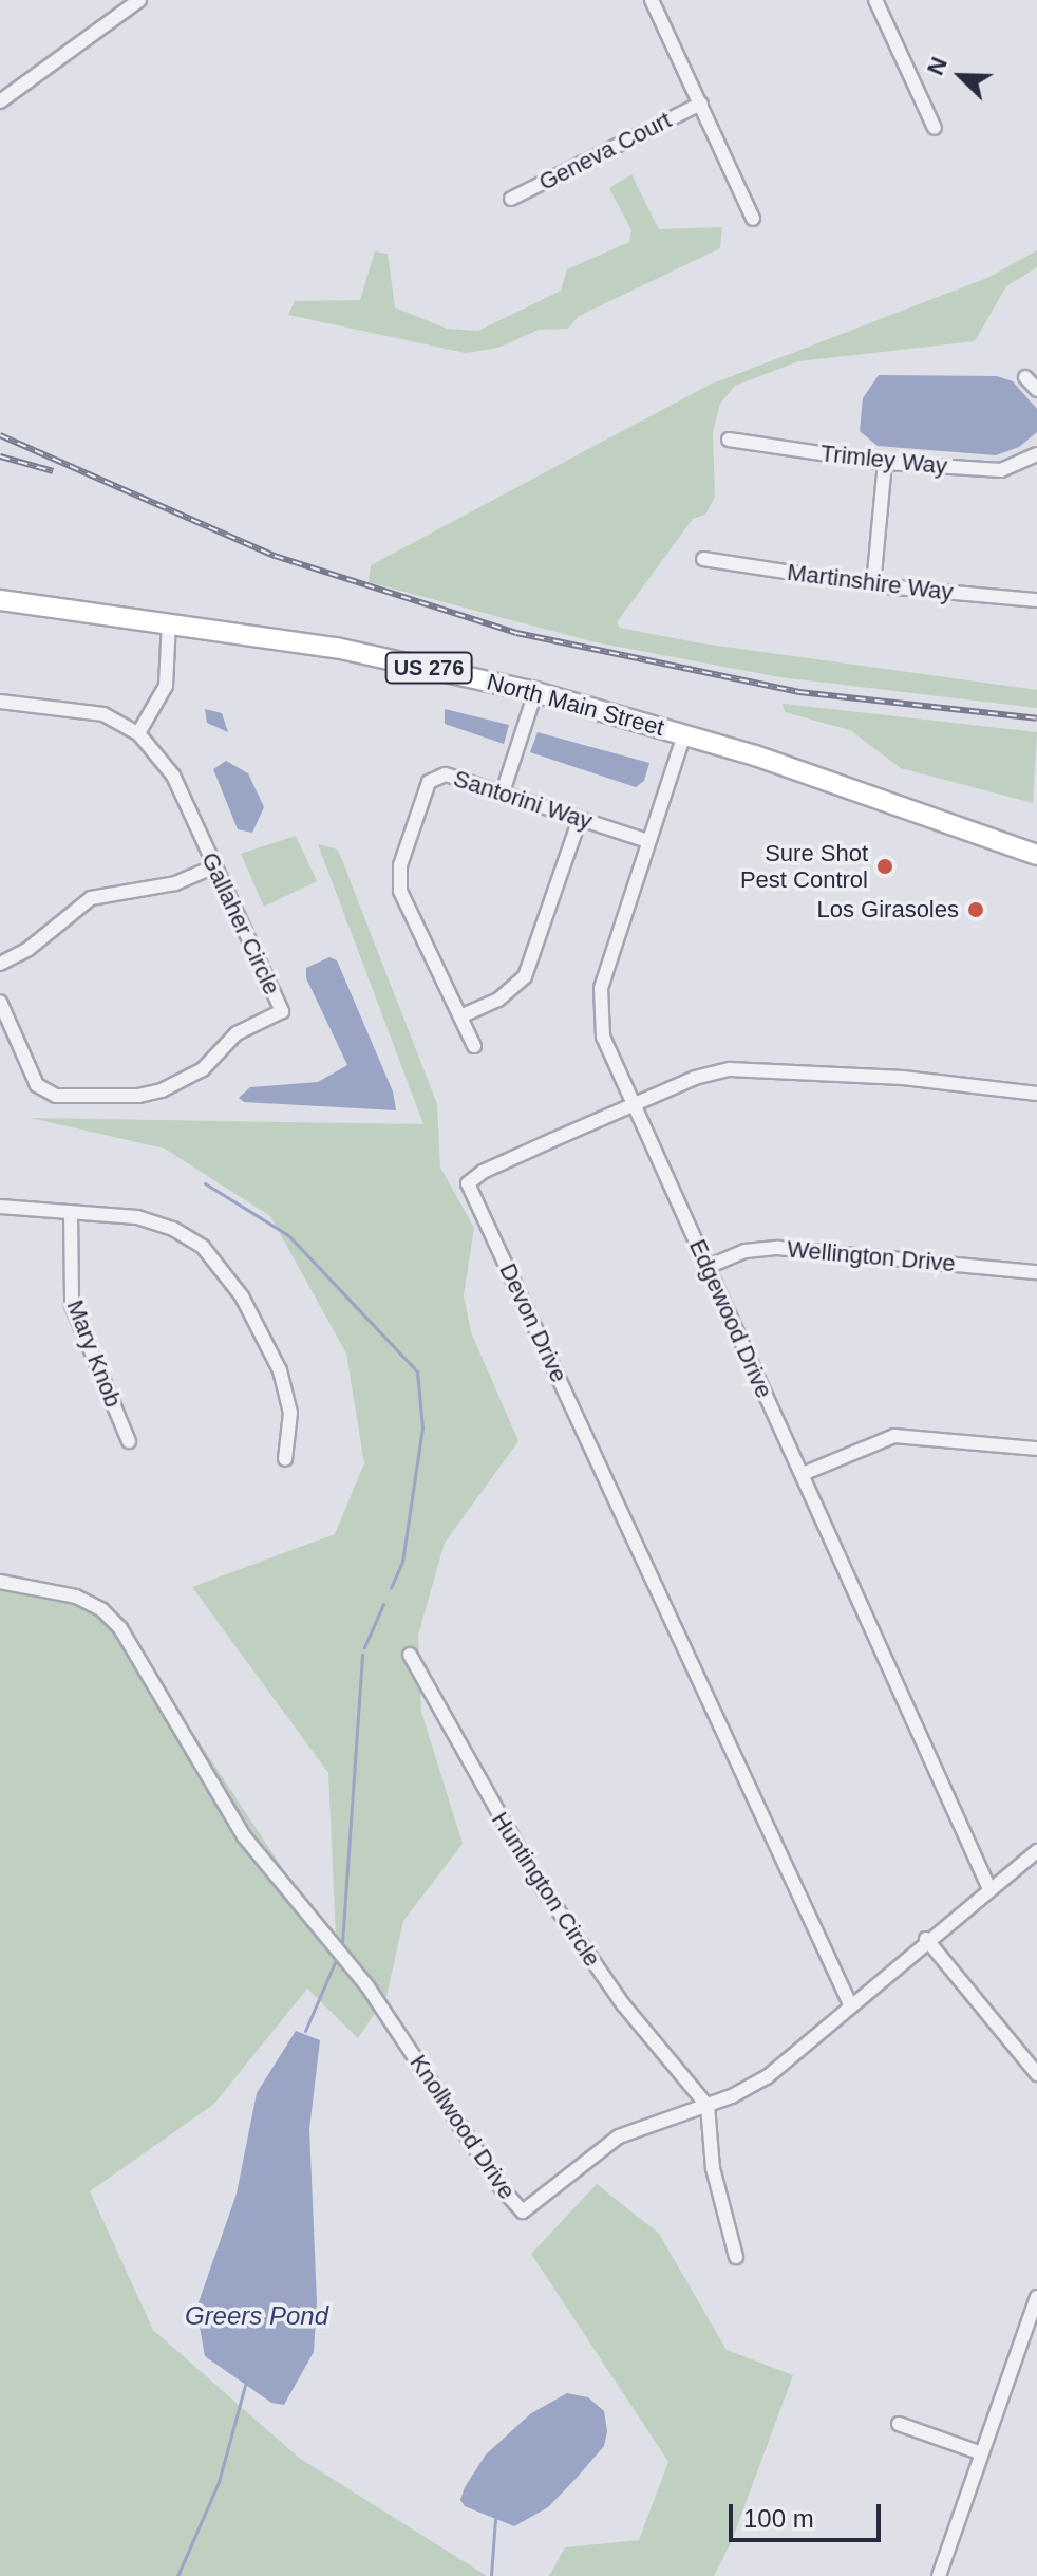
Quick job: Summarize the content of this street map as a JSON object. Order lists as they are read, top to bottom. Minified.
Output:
{"streets":{"main road":["US 276","North Main Street"],"street":["Geneva Court","Trimley Way","Martinshire Way","Santorini Way","Gallaher Circle","Wellington Drive","Edgewood Drive","Devon Drive","Mary Knob","Huntington Circle","Knollwood Drive"]},"crossings":[["North Main Street","Edgewood Drive"],["Santorini Way","Edgewood Drive"],["Wellington Drive","Edgewood Drive"],["Edgewood Drive","Devon Drive"],["Edgewood Drive","Knollwood Drive"],["Devon Drive","Knollwood Drive"],["Huntington Circle","Knollwood Drive"]],"water":["Greers Pond"],"places":["Sure Shot Pest Control","Los Girasoles"],"scale_bar":"100 m","north":"top left"}
